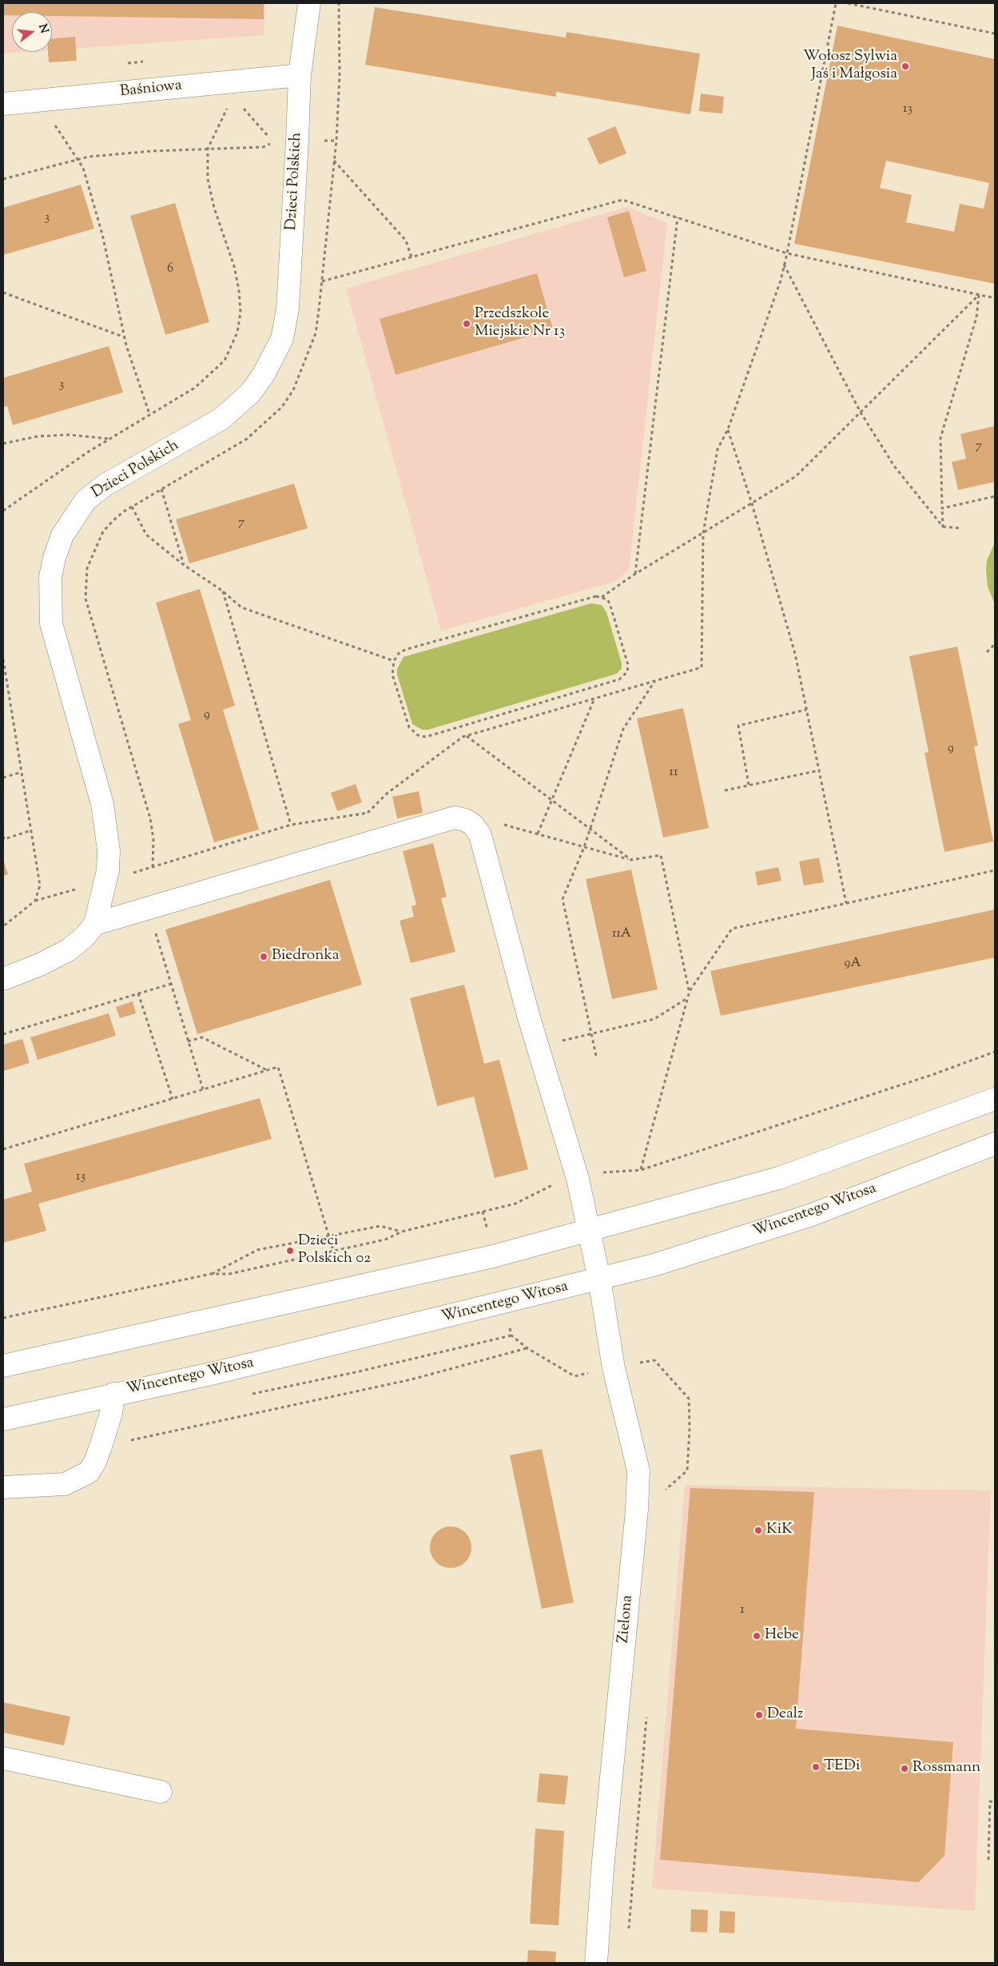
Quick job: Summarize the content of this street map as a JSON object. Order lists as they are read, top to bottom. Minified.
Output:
{"streets":{"street":["Baśniowa","Dzieci Polskich","Wincentego Witosa","Zielona"]},"crossings":[["Baśniowa","Dzieci Polskich"],["Wincentego Witosa","Zielona"]],"places":["Wołosz Sylwia Jaś i Małgosia","Przedszkole Miejskie Nr 13","Biedronka","Dzieci Polskich 02","KiK","Hebe","Dealz","TEDi","Rossmann"],"house_numbers":["13","3","6","3","7","7","9","9","11","11A","9A","13","1"],"north":"right"}
